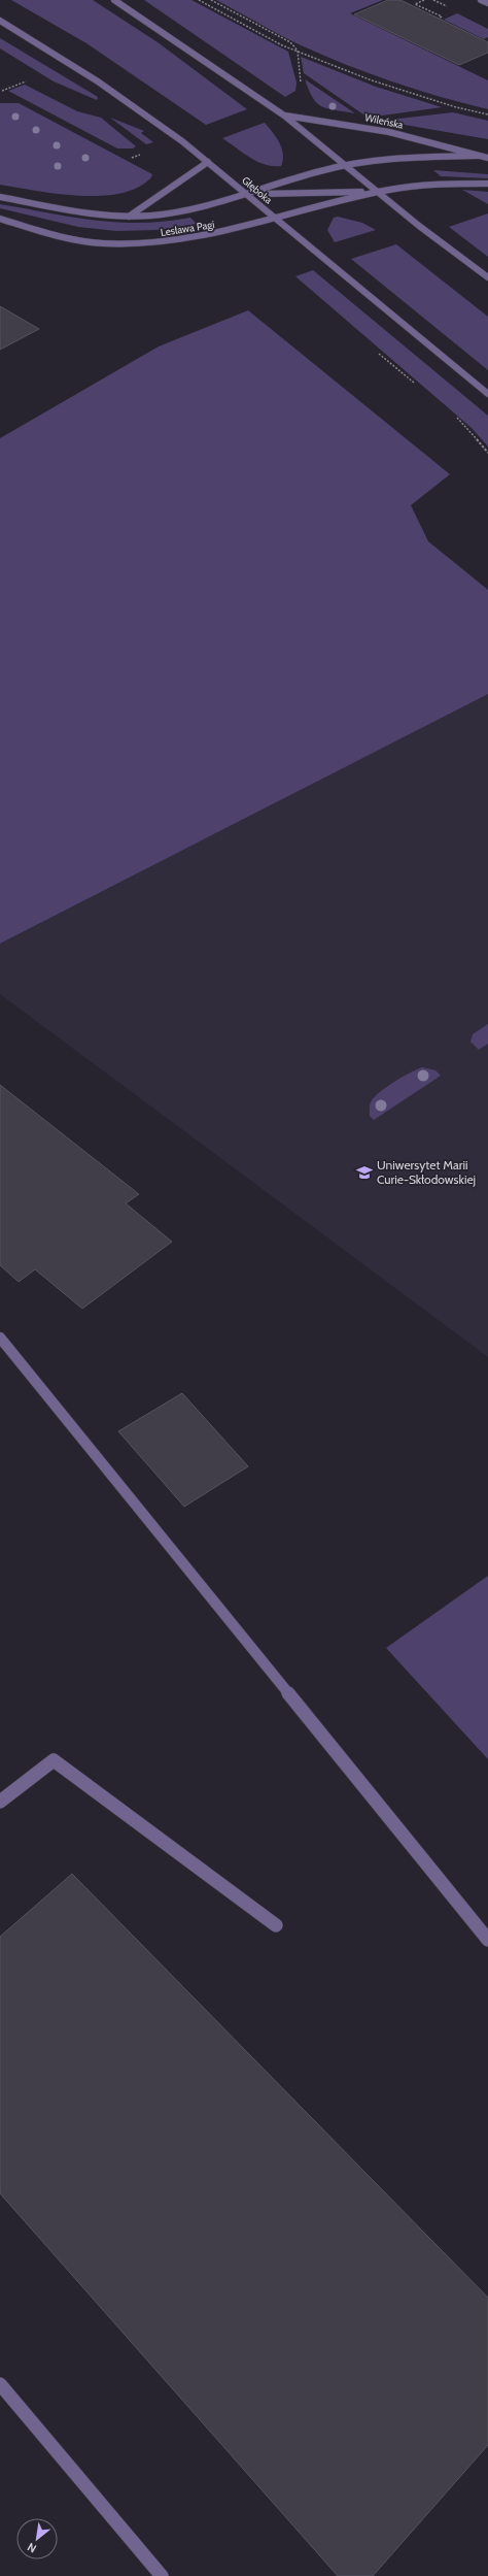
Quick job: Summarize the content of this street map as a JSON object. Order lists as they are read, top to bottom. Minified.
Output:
{"streets":{"street":["Wileńska","Głęboka","Lesława Pagi"]},"crossings":[["Wileńska","Lesława Pagi"],["Głęboka","Lesława Pagi"]],"places":{"school or university":["Uniwersytet Marii Curie-Skłodowskiej"]},"north":"bottom left"}
